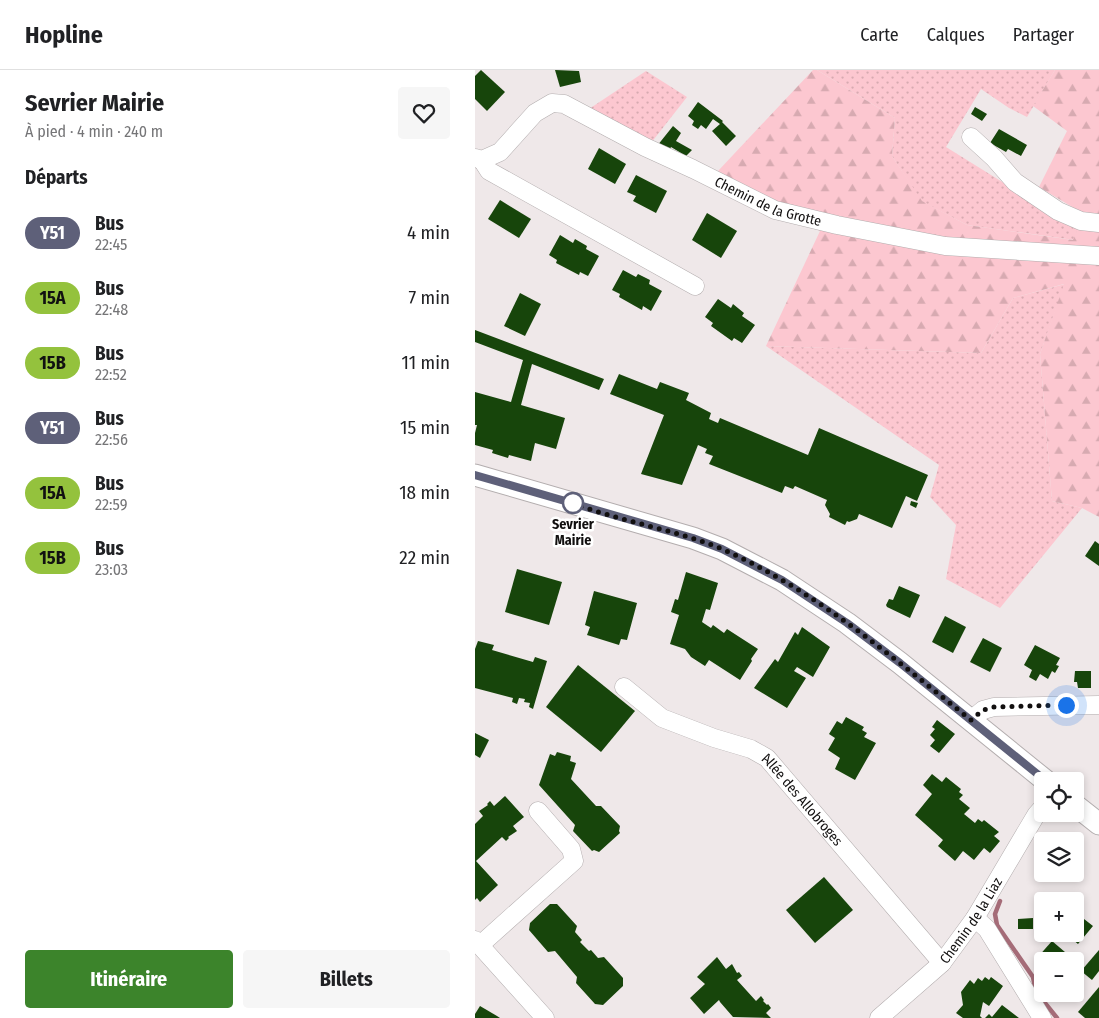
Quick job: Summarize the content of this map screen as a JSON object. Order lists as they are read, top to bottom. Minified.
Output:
{"streets":{"street":["Chemin de la Grotte","Allée des Allobroges","Chemin de la Liaz"]},"crossings":[["Allée des Allobroges","Chemin de la Liaz"]],"places":["Sevrier Mairie"],"lines":["bus line Y51"],"page":{"header":"Hopline","nav":["Carte","Calques","Partager"],"heading":[["Sevrier Mairie","À pied · 4 min · 240 m"],"Départs"],"list":[{"mark":"Y51","name":"Bus","note":"22:45","value":"4 min"},{"mark":"15A","name":"Bus","note":"22:48","value":"7 min"},{"mark":"15B","name":"Bus","note":"22:52","value":"11 min"},{"mark":"Y51","name":"Bus","note":"22:56","value":"15 min"},{"mark":"15A","name":"Bus","note":"22:59","value":"18 min"},{"mark":"15B","name":"Bus","note":"23:03","value":"22 min"}],"map_buttons":["+","−"],"buttons":["Itinéraire","Billets"]}}
